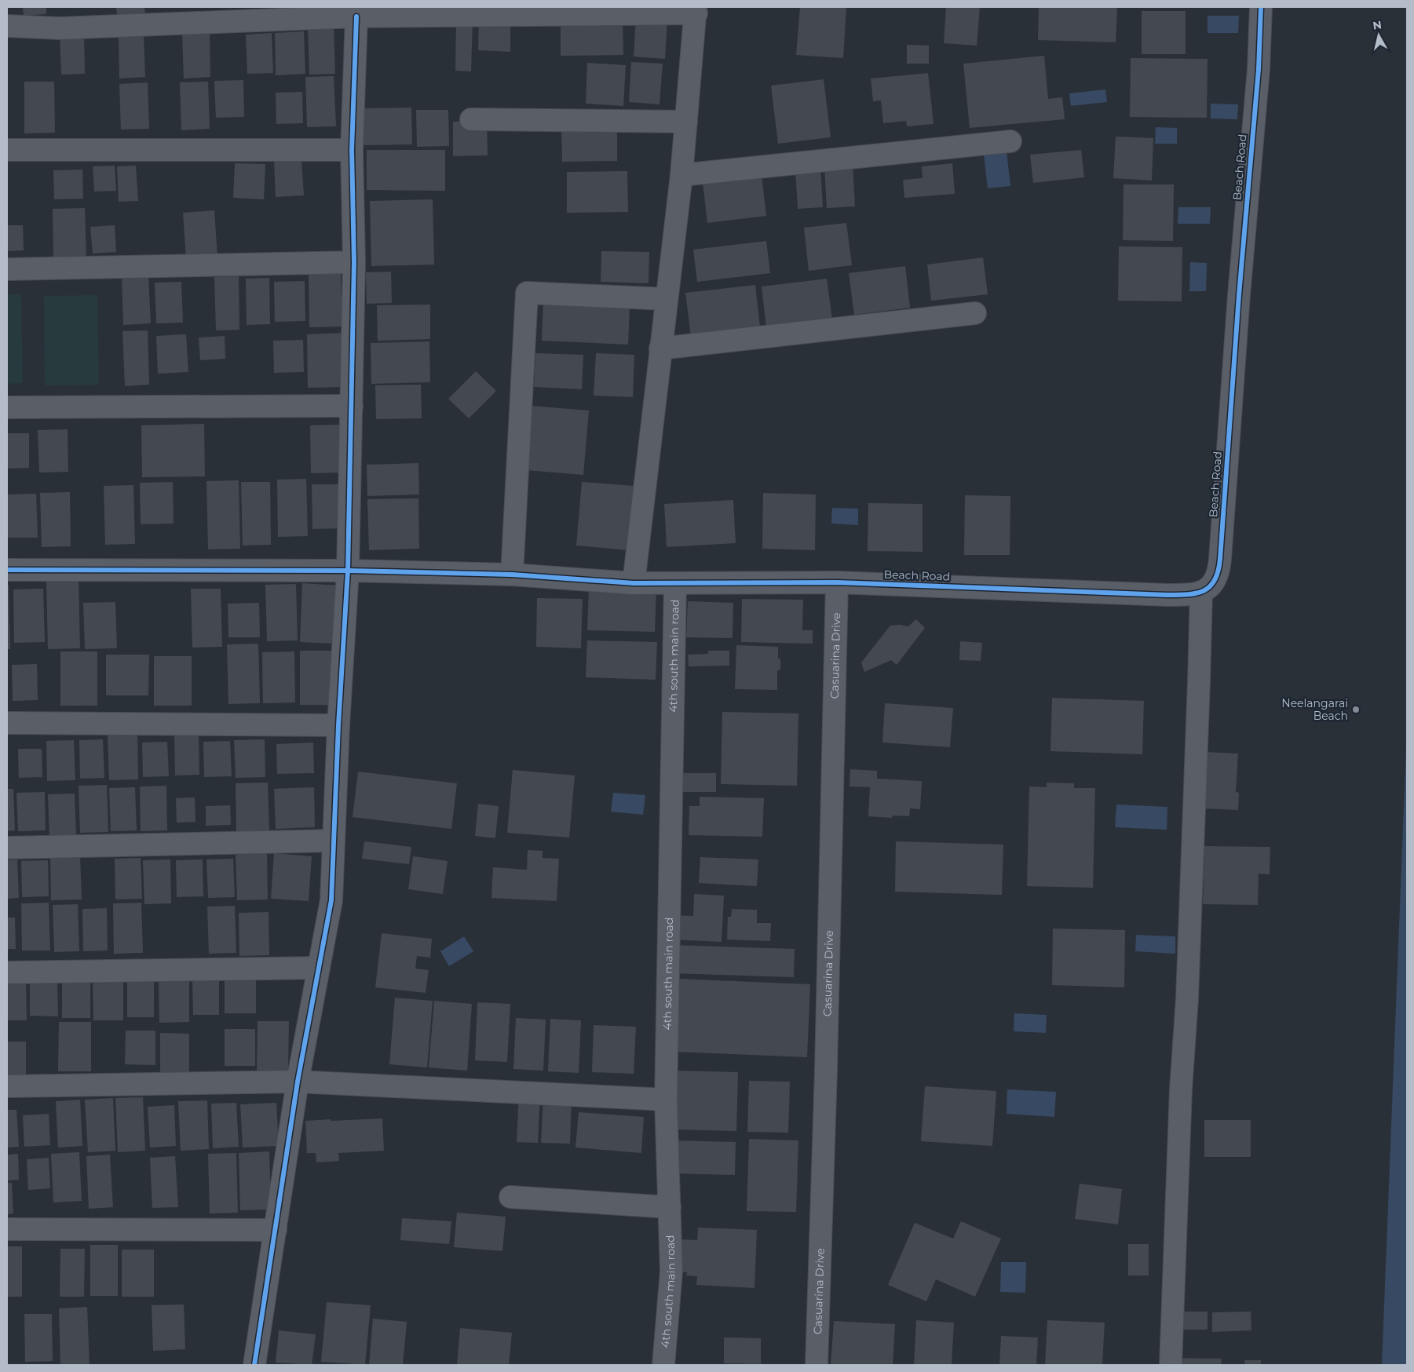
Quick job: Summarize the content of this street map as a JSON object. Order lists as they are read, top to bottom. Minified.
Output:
{"streets":{"street":["Beach Road","4th south main road","Casuarina Drive"]},"crossings":[["Beach Road","4th south main road"],["Beach Road","Casuarina Drive"]],"places":["Neelangarai Beach"],"north":"top"}
